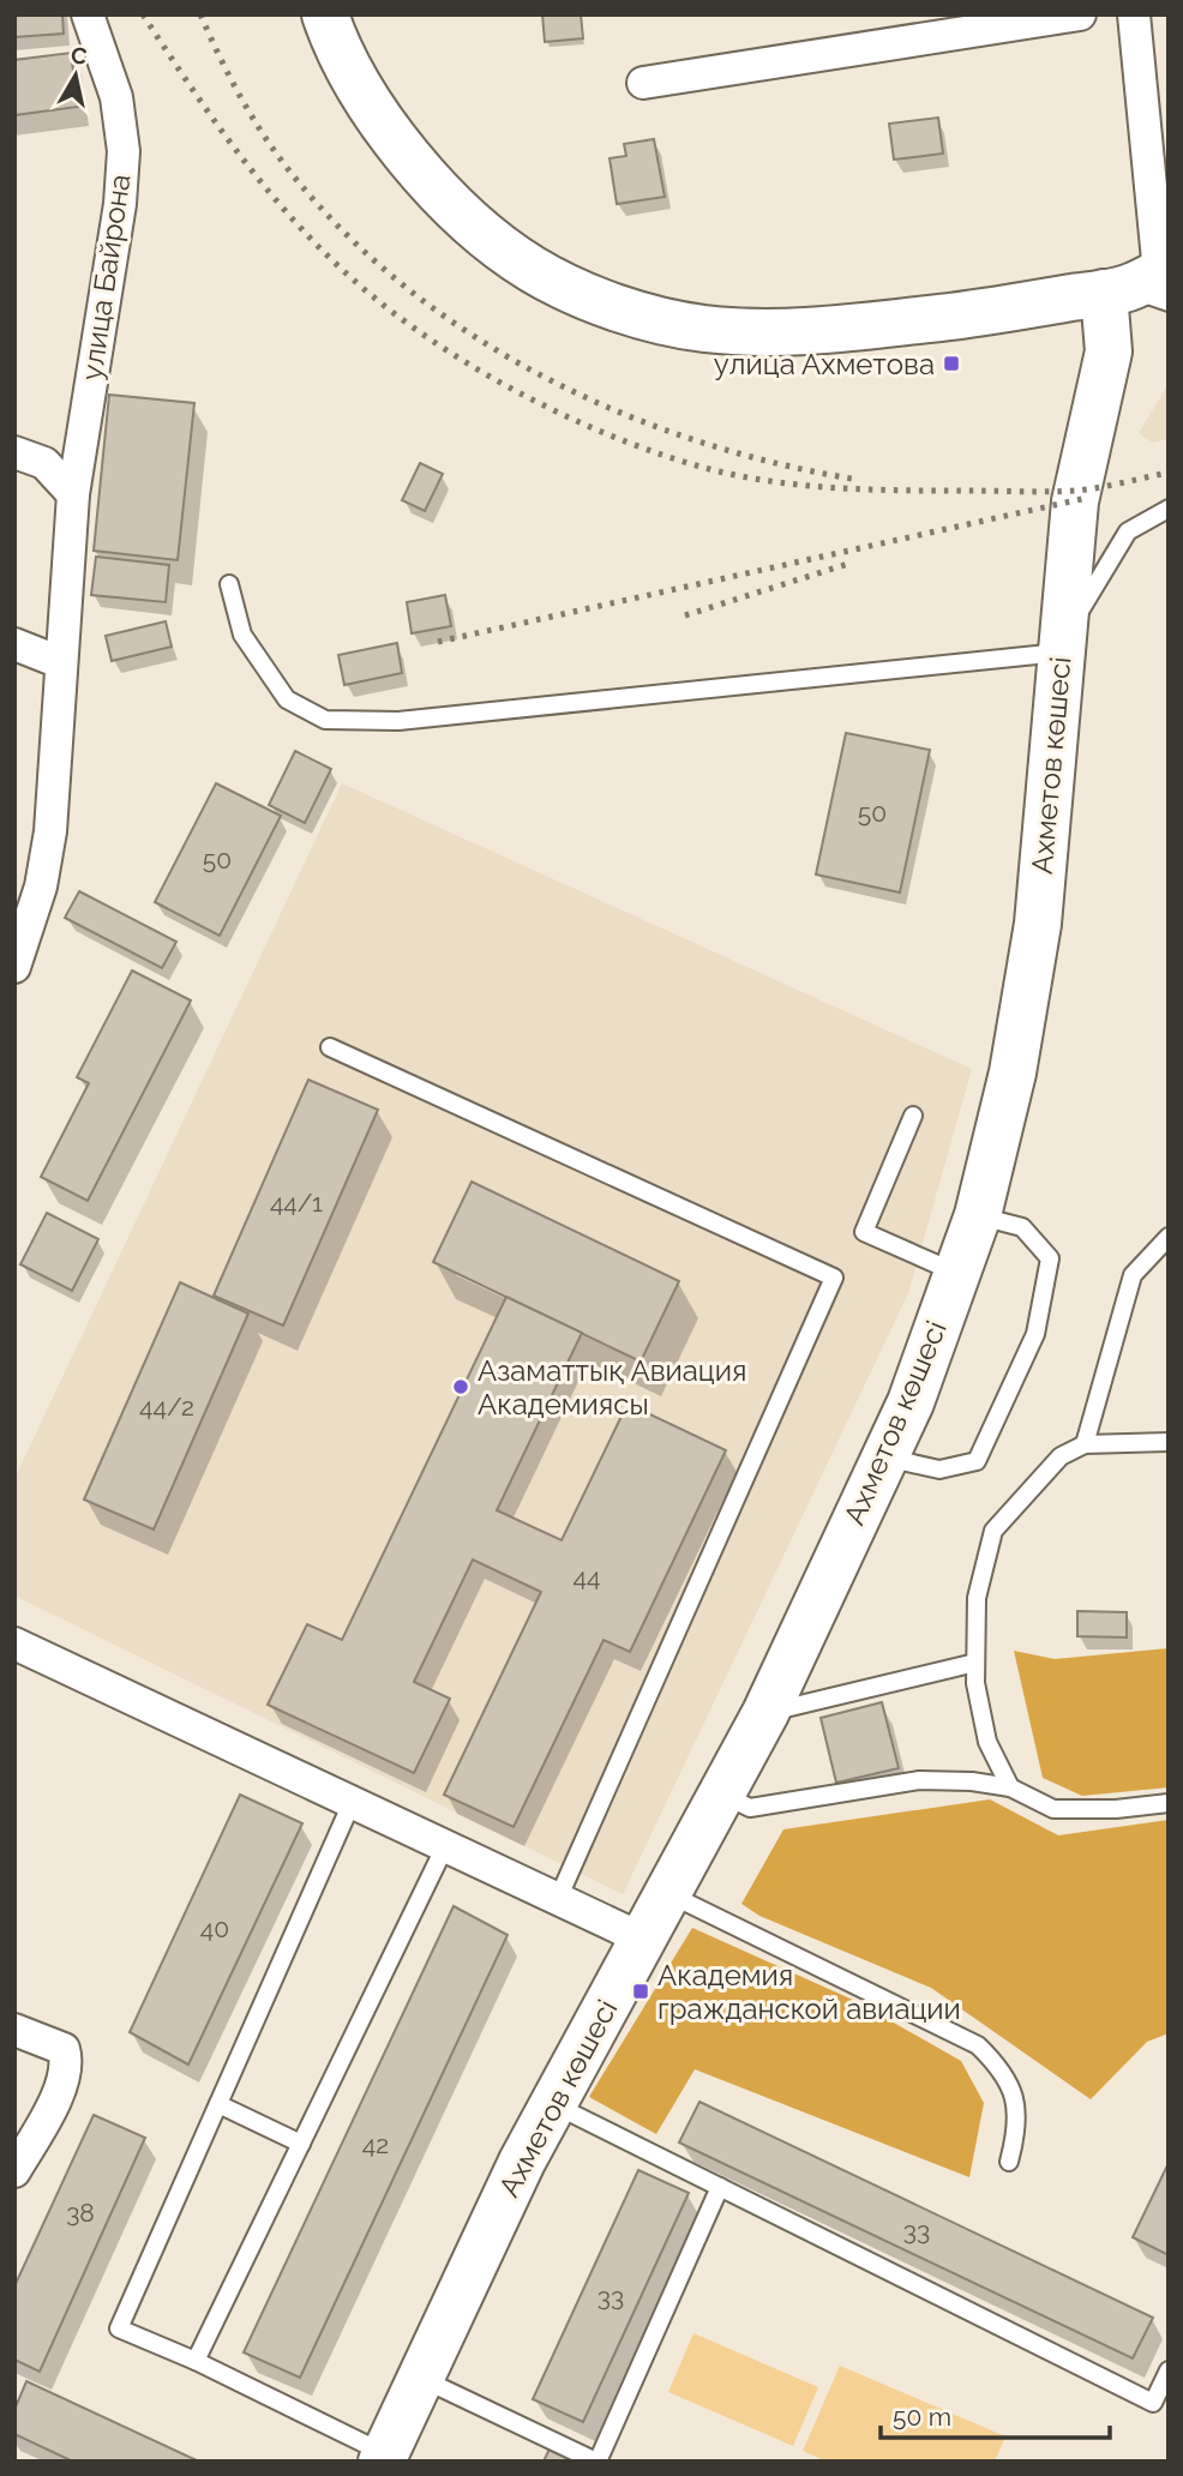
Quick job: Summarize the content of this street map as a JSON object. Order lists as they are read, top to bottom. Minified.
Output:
{"streets":{"street":["улица Байрона","Ахметов көшесі"]},"places":{"transit":["улица Ахметова","Академия гражданской авиации"],"other":["Азаматтық Авиация Академиясы"]},"house_numbers":["50","50","44/1","44/2","44","40","42","38","33","33"],"scale_bar":"50 m","north":"top"}
